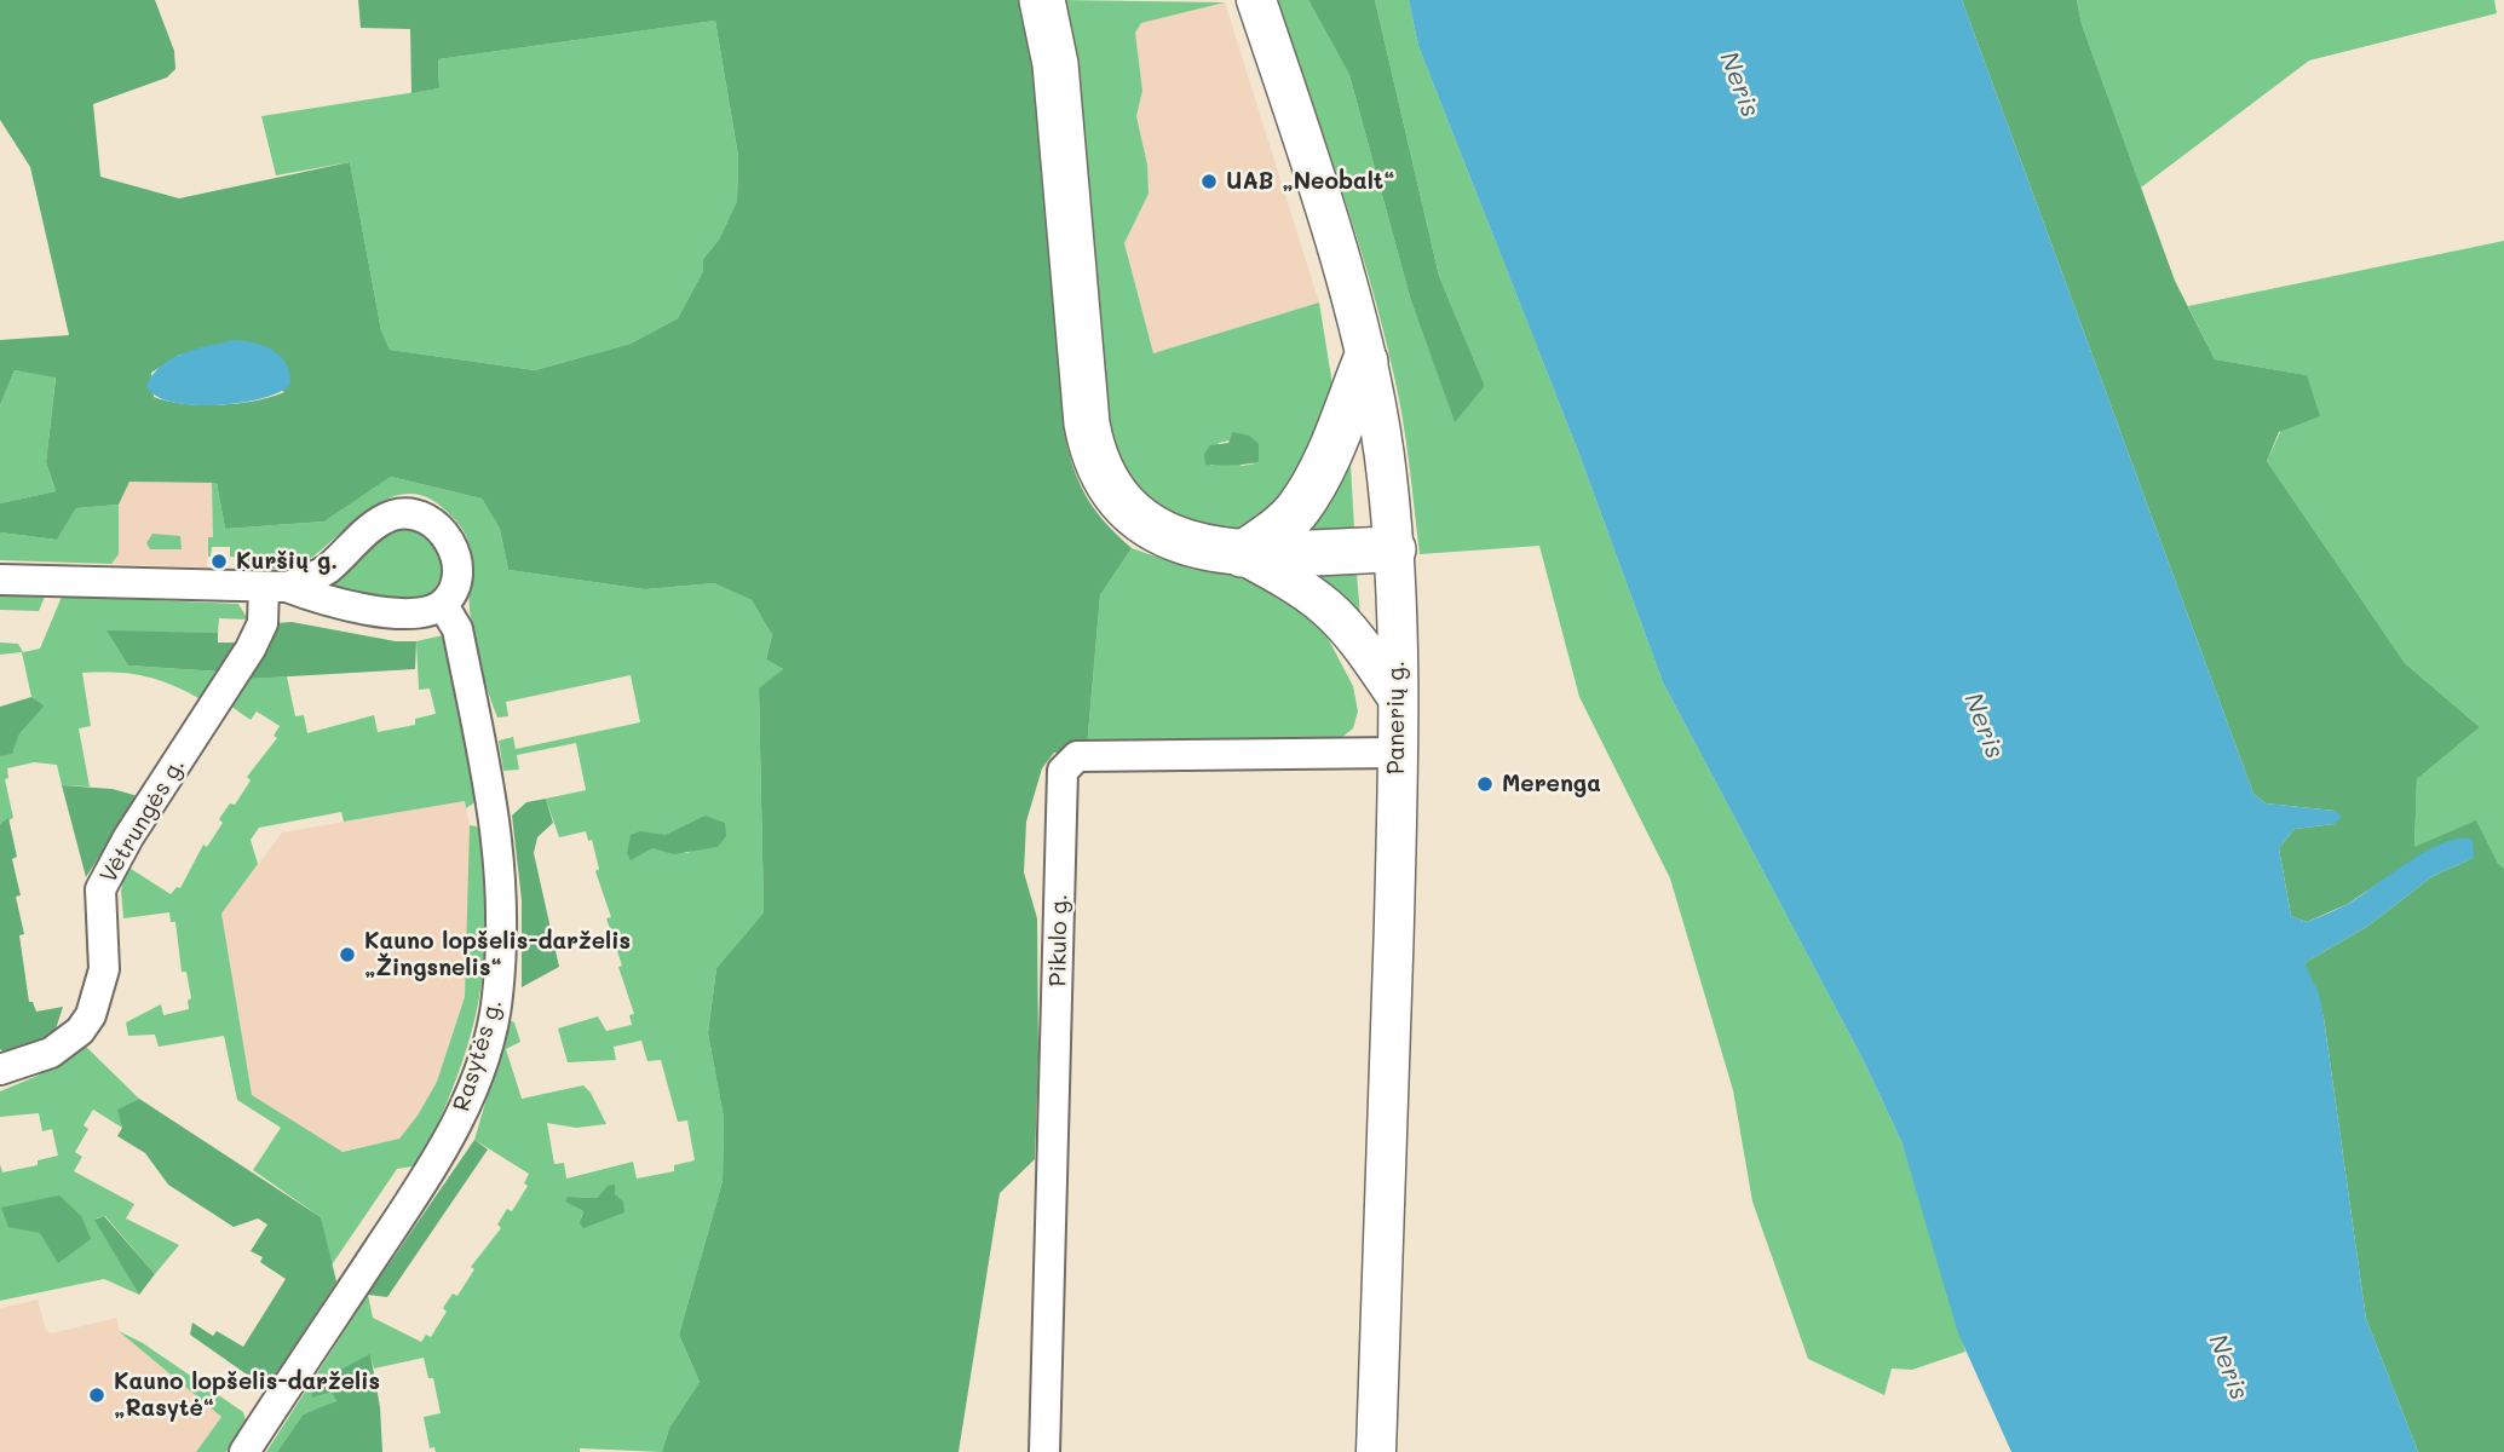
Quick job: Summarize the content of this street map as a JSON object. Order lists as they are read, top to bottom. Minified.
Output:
{"streets":{"main road":["Panerių g."],"street":["Vėtrungės g.","Pikulo g.","Rasytės g."]},"crossings":[["Panerių g.","Pikulo g."]],"water":["Neris"],"places":["UAB „Neobalt“","Kuršių g.","Merenga","Kauno lopšelis-darželis „Žingsnelis“","Kauno lopšelis-darželis „Rasytė“"]}
